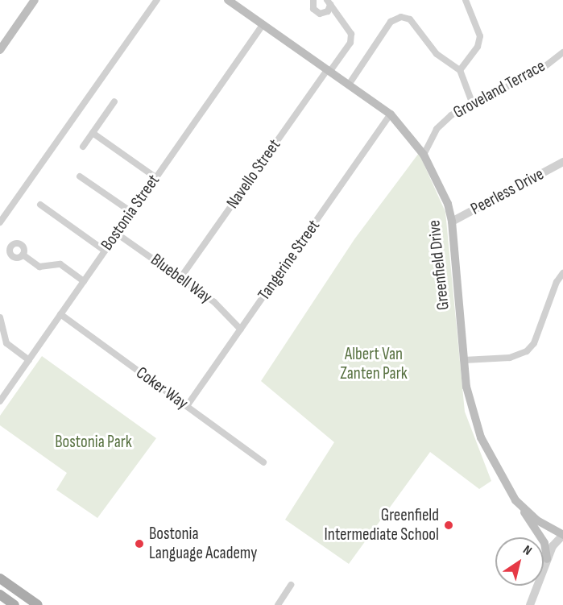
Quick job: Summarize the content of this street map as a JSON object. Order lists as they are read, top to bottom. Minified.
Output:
{"streets":{"main road":["Greenfield Drive"],"street":["Groveland Terrace","Navello Street","Peerless Drive","Bostonia Street","Tangerine Street","Bluebell Way","Coker Way"]},"crossings":[["Groveland Terrace","Greenfield Drive"],["Navello Street","Greenfield Drive"],["Navello Street","Bluebell Way"],["Peerless Drive","Greenfield Drive"],["Bostonia Street","Greenfield Drive"],["Bostonia Street","Bluebell Way"],["Bostonia Street","Coker Way"],["Tangerine Street","Greenfield Drive"],["Tangerine Street","Bluebell Way"],["Tangerine Street","Coker Way"]],"parks":["Albert Van Zanten Park","Bostonia Park"],"places":["Greenfield Intermediate School","Bostonia Language Academy"],"north":"top right"}
